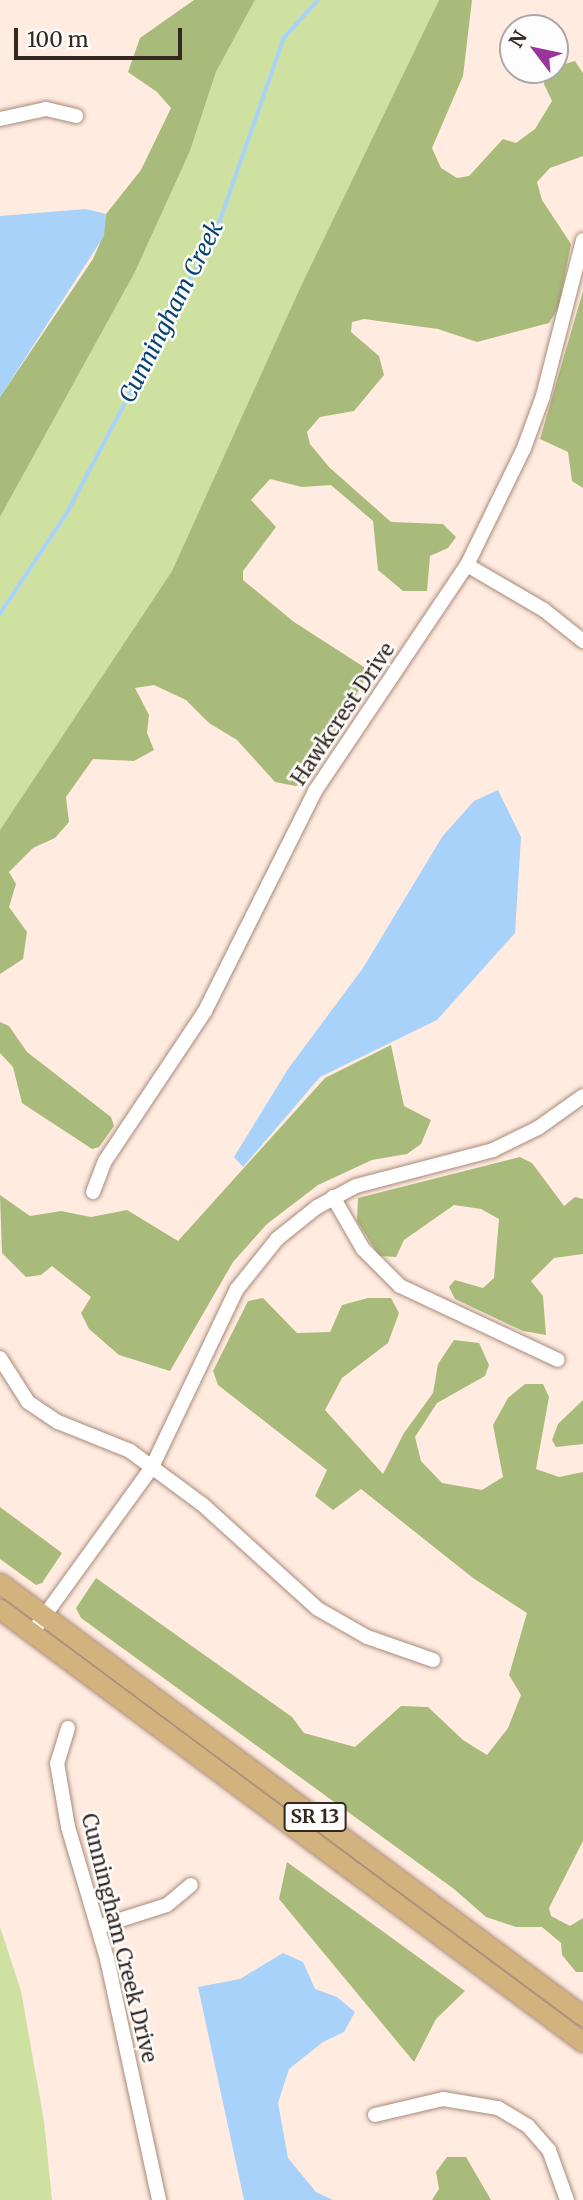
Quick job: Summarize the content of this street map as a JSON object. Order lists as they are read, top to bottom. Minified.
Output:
{"streets":{"main road":["SR 13"],"street":["Hawkcrest Drive","Cunningham Creek Drive"]},"water":["Cunningham Creek"],"scale_bar":"100 m","north":"top left"}
